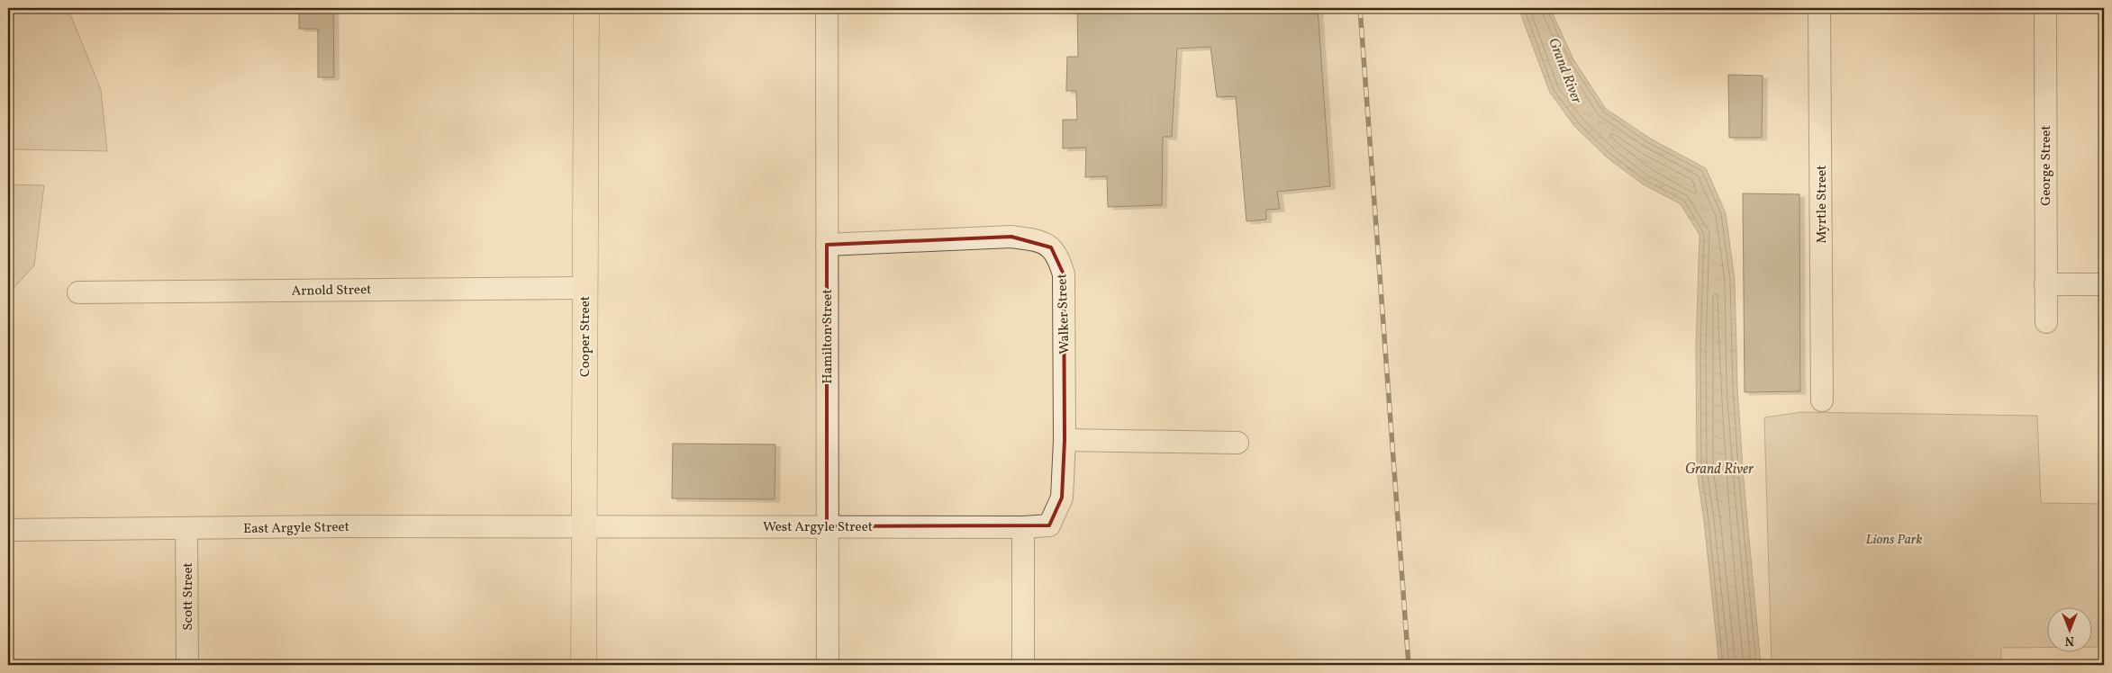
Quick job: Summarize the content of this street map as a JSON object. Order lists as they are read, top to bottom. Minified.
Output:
{"streets":{"main road":["Cooper Street"],"street":["George Street","Myrtle Street","Arnold Street","Walker Street","Hamilton Street","West Argyle Street","East Argyle Street","Scott Street"]},"crossings":[["Arnold Street","Cooper Street"],["Walker Street","Hamilton Street"],["Walker Street","West Argyle Street"],["Cooper Street","West Argyle Street"],["Cooper Street","East Argyle Street"],["Hamilton Street","West Argyle Street"],["West Argyle Street","East Argyle Street"],["East Argyle Street","Scott Street"]],"water":["Grand River"],"parks":["Lions Park"],"north":"bottom"}
